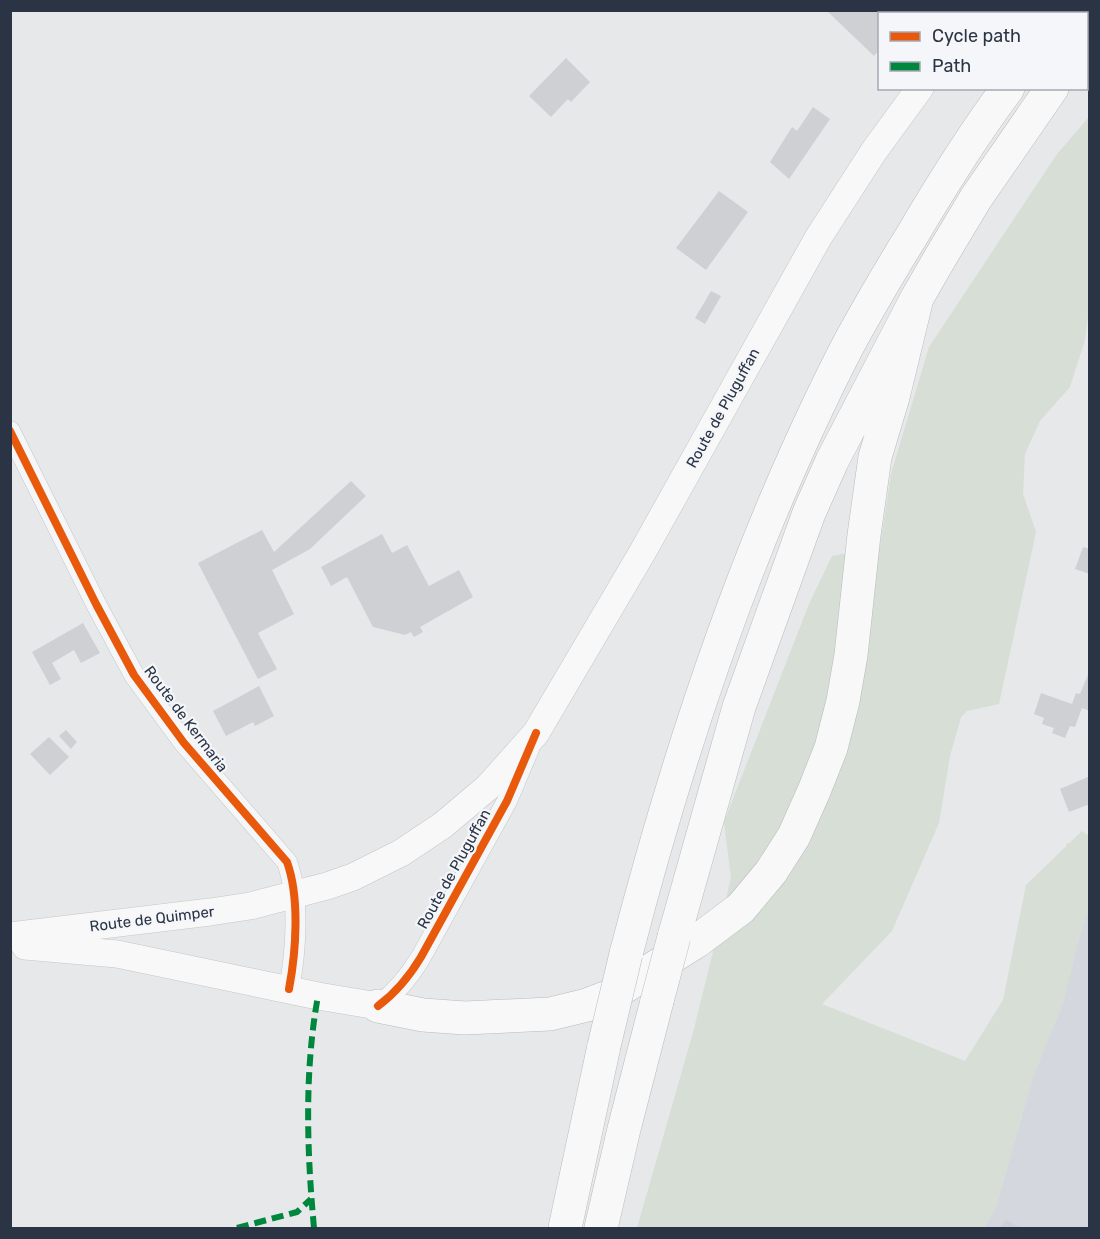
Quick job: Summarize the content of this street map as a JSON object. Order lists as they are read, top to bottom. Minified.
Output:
{"streets":{"main road":["Route de Pluguffan","Route de Quimper"],"street":["Route de Kermaria"]},"crossings":[["Route de Pluguffan","Route de Kermaria"],["Route de Pluguffan","Route de Quimper"],["Route de Kermaria","Route de Quimper"]],"legend":["Cycle path","Path"]}
